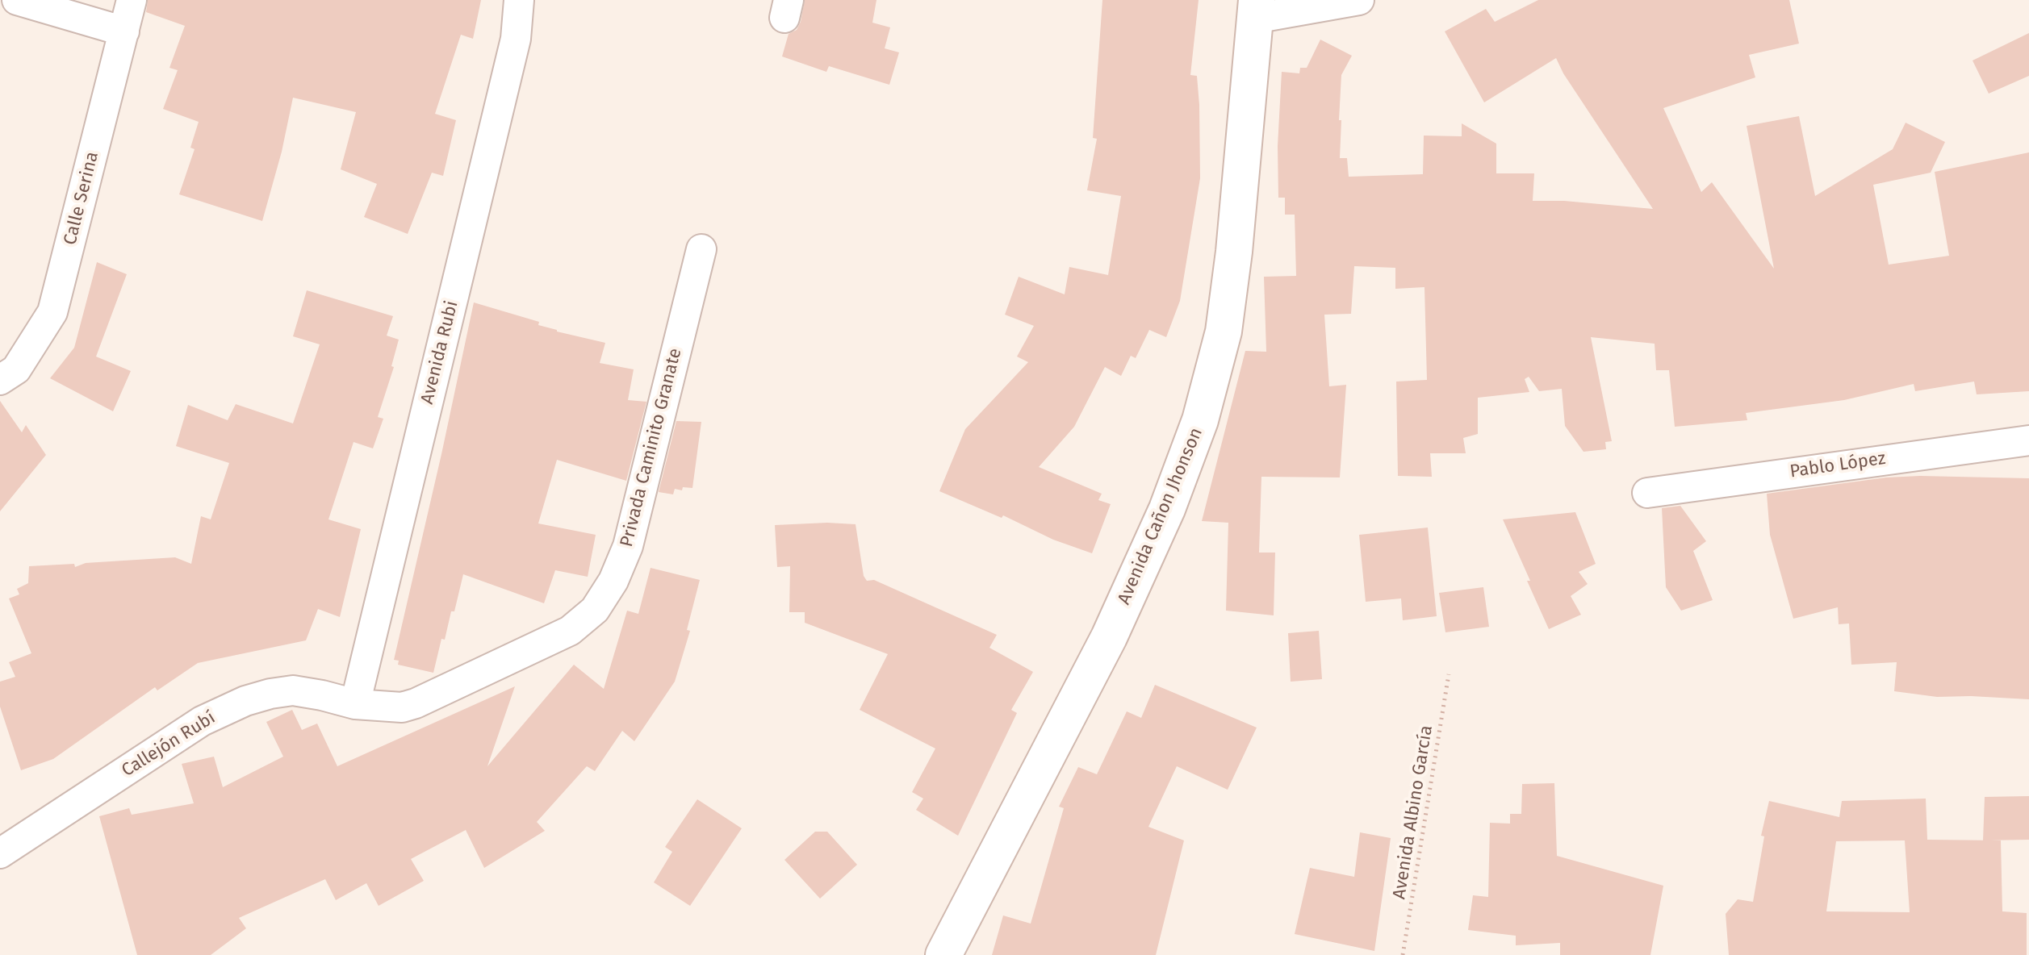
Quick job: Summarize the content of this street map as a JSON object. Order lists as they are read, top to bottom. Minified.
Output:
{"streets":{"main road":["Avenida Cañon Jhonson"],"street":["Calle Serina","Avenida Rubi","Privada Caminito Granate","Pablo López","Callejón Rubí"],"path":["Avenida Albino García"]},"crossings":[["Avenida Rubi","Privada Caminito Granate"],["Avenida Rubi","Callejón Rubí"],["Privada Caminito Granate","Callejón Rubí"]]}
